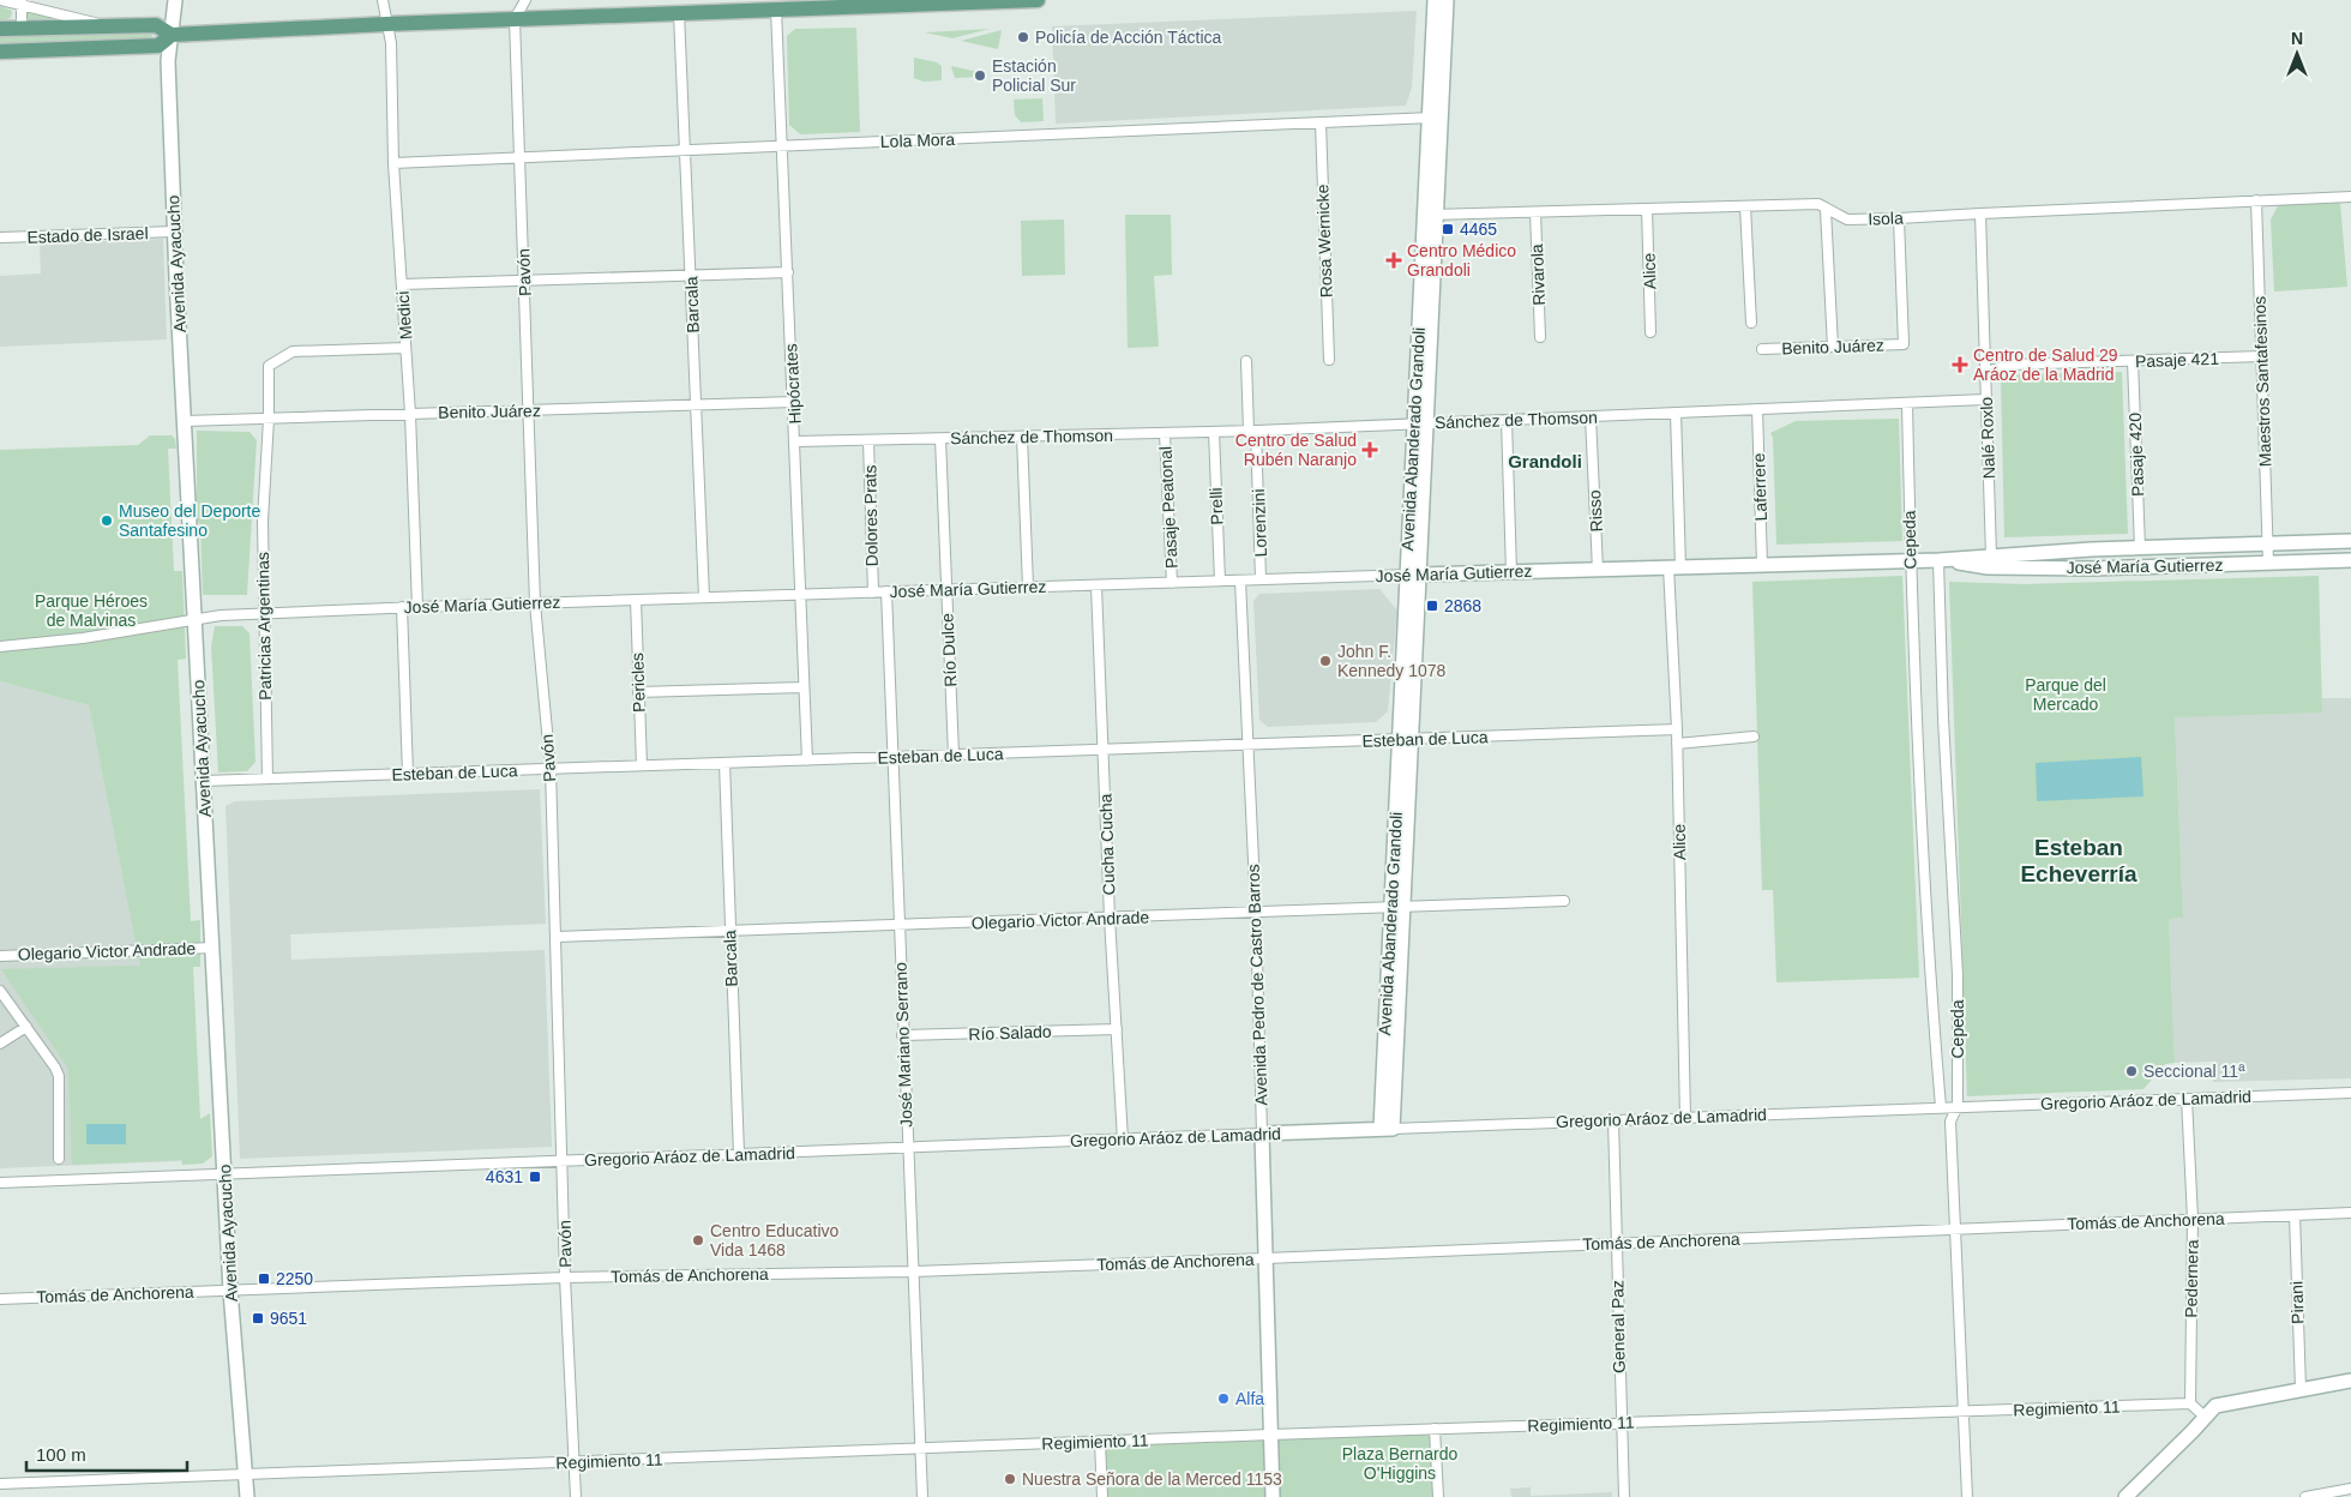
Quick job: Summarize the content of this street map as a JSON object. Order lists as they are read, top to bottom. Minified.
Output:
{"streets":{"street":["Lola Mora","Isola","Estado de Israel","Rosa Wernicke","Avenida Ayacucho","Alice","Pavón","Rivarola","Barcala","Medici","Benito Juárez","Pasaje 421","Maestros Santafesinos","Hipócrates","Sánchez de Thomson","Nalé Roxlo","Avenida Abanderado Grandoli","Pasaje 420","Laferrere","Prelli","Pasaje Peatonal","Risso","Dolores Prats","Lorenzini","Cepeda","José María Gutierrez","Patricias Argentinas","Río Dulce","Pericles","Esteban de Luca","Cucha Cucha","Olegario Victor Andrade","Avenida Pedro de Castro Barros","Río Salado","José Mariano Serrano","Gregorio Aráoz de Lamadrid","Tomás de Anchorena","Pedernera","Pirani","General Paz","Regimiento 11"]},"crossings":[["Lola Mora","Rosa Wernicke"],["Lola Mora","Pavón"],["Lola Mora","Barcala"],["Lola Mora","Medici"],["Lola Mora","Hipócrates"],["Lola Mora","Avenida Abanderado Grandoli"],["Isola","Alice"],["Isola","Rivarola"],["Isola","Benito Juárez"],["Isola","Maestros Santafesinos"],["Isola","Nalé Roxlo"],["Isola","Avenida Abanderado Grandoli"],["Estado de Israel","Avenida Ayacucho"],["Avenida Ayacucho","Benito Juárez"],["Avenida Ayacucho","José María Gutierrez"],["Avenida Ayacucho","Esteban de Luca"],["Avenida Ayacucho","Olegario Victor Andrade"],["Avenida Ayacucho","Gregorio Aráoz de Lamadrid"],["Avenida Ayacucho","Tomás de Anchorena"],["Avenida Ayacucho","Regimiento 11"],["Alice","Sánchez de Thomson"],["Alice","José María Gutierrez"],["Alice","Esteban de Luca"],["Alice","Gregorio Aráoz de Lamadrid"],["Pavón","Benito Juárez"],["Pavón","José María Gutierrez"],["Pavón","Esteban de Luca"],["Pavón","Olegario Victor Andrade"],["Pavón","Gregorio Aráoz de Lamadrid"],["Pavón","Tomás de Anchorena"],["Pavón","Regimiento 11"],["Barcala","Benito Juárez"],["Barcala","José María Gutierrez"],["Barcala","Esteban de Luca"],["Barcala","Olegario Victor Andrade"],["Barcala","Gregorio Aráoz de Lamadrid"],["Medici","Benito Juárez"],["Medici","José María Gutierrez"],["Medici","Patricias Argentinas"],["Benito Juárez","Hipócrates"],["Benito Juárez","Patricias Argentinas"],["Pasaje 421","Maestros Santafesinos"],["Pasaje 421","Nalé Roxlo"],["Pasaje 421","Pasaje 420"],["Maestros Santafesinos","José María Gutierrez"],["Hipócrates","Sánchez de Thomson"],["Hipócrates","José María Gutierrez"],["Hipócrates","Esteban de Luca"],["Sánchez de Thomson","Nalé Roxlo"],["Sánchez de Thomson","Avenida Abanderado Grandoli"],["Sánchez de Thomson","Laferrere"],["Sánchez de Thomson","Prelli"],["Sánchez de Thomson","Pasaje Peatonal"],["Sánchez de Thomson","Risso"],["Sánchez de Thomson","Dolores Prats"],["Sánchez de Thomson","Lorenzini"],["Sánchez de Thomson","Cepeda"],["Sánchez de Thomson","Río Dulce"],["Nalé Roxlo","José María Gutierrez"],["Avenida Abanderado Grandoli","José María Gutierrez"],["Avenida Abanderado Grandoli","Esteban de Luca"],["Avenida Abanderado Grandoli","Olegario Victor Andrade"],["Avenida Abanderado Grandoli","Gregorio Aráoz de Lamadrid"],["Pasaje 420","José María Gutierrez"],["Laferrere","José María Gutierrez"],["Prelli","José María Gutierrez"],["Pasaje Peatonal","José María Gutierrez"],["Risso","José María Gutierrez"],["Dolores Prats","José María Gutierrez"],["Lorenzini","José María Gutierrez"],["Cepeda","José María Gutierrez"],["Cepeda","Gregorio Aráoz de Lamadrid"],["Cepeda","Tomás de Anchorena"],["Cepeda","Regimiento 11"],["José María Gutierrez","Patricias Argentinas"],["José María Gutierrez","Río Dulce"],["José María Gutierrez","Pericles"],["José María Gutierrez","Cucha Cucha"],["José María Gutierrez","Avenida Pedro de Castro Barros"],["José María Gutierrez","José Mariano Serrano"],["Patricias Argentinas","Esteban de Luca"],["Río Dulce","Esteban de Luca"],["Pericles","Esteban de Luca"],["Esteban de Luca","Cucha Cucha"],["Esteban de Luca","Avenida Pedro de Castro Barros"],["Esteban de Luca","José Mariano Serrano"],["Cucha Cucha","Olegario Victor Andrade"],["Cucha Cucha","Río Salado"],["Cucha Cucha","Gregorio Aráoz de Lamadrid"],["Olegario Victor Andrade","Avenida Pedro de Castro Barros"],["Olegario Victor Andrade","José Mariano Serrano"],["Avenida Pedro de Castro Barros","Gregorio Aráoz de Lamadrid"],["Avenida Pedro de Castro Barros","Tomás de Anchorena"],["Avenida Pedro de Castro Barros","Regimiento 11"],["Río Salado","José Mariano Serrano"],["José Mariano Serrano","Gregorio Aráoz de Lamadrid"],["José Mariano Serrano","Tomás de Anchorena"],["José Mariano Serrano","Regimiento 11"],["Gregorio Aráoz de Lamadrid","Pedernera"],["Gregorio Aráoz de Lamadrid","General Paz"],["Tomás de Anchorena","Pedernera"],["Tomás de Anchorena","Pirani"],["Tomás de Anchorena","General Paz"],["Pedernera","Regimiento 11"],["General Paz","Regimiento 11"]],"districts":["Grandoli","Esteban Echeverría"],"parks":["Parque Héroes de Malvinas","Parque del Mercado","Plaza Bernardo O'Higgins"],"places":{"other":["Policía de Acción Táctica","Estación Policial Sur","Museo del Deporte Santafesino","John F. Kennedy 1078","Seccional 11ª","Centro Educativo Vida 1468","Alfa","Nuestra Señora de la Merced 1153"],"transit":["4465","2868","4631","2250","9651"],"health":["Centro Médico Grandoli","Centro de Salud 29 Aráoz de la Madrid","Centro de Salud Rubén Naranjo"]},"scale_bar":"100 m","north":"top"}
